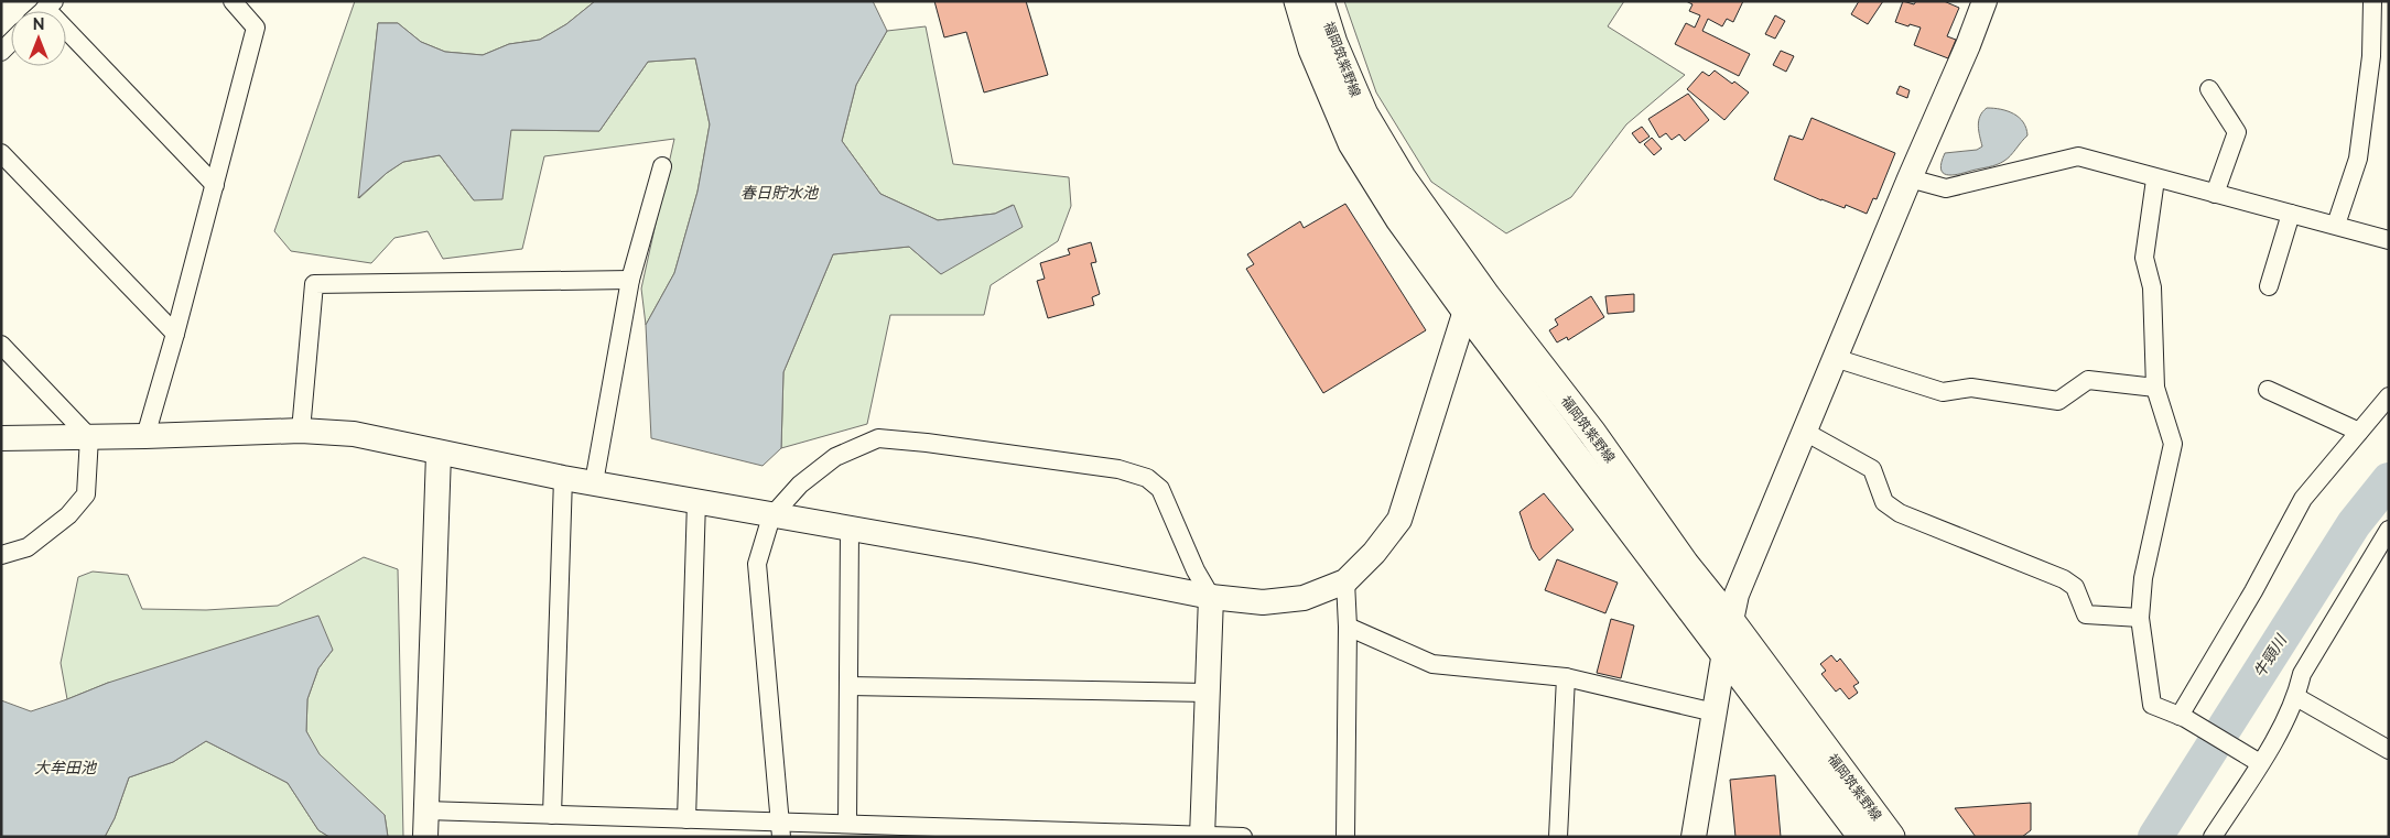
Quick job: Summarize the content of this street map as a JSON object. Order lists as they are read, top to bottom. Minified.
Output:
{"streets":{"main road":["福岡筑紫野線"]},"water":["春日貯水池","牛頸川","大牟田池"],"north":"top"}
